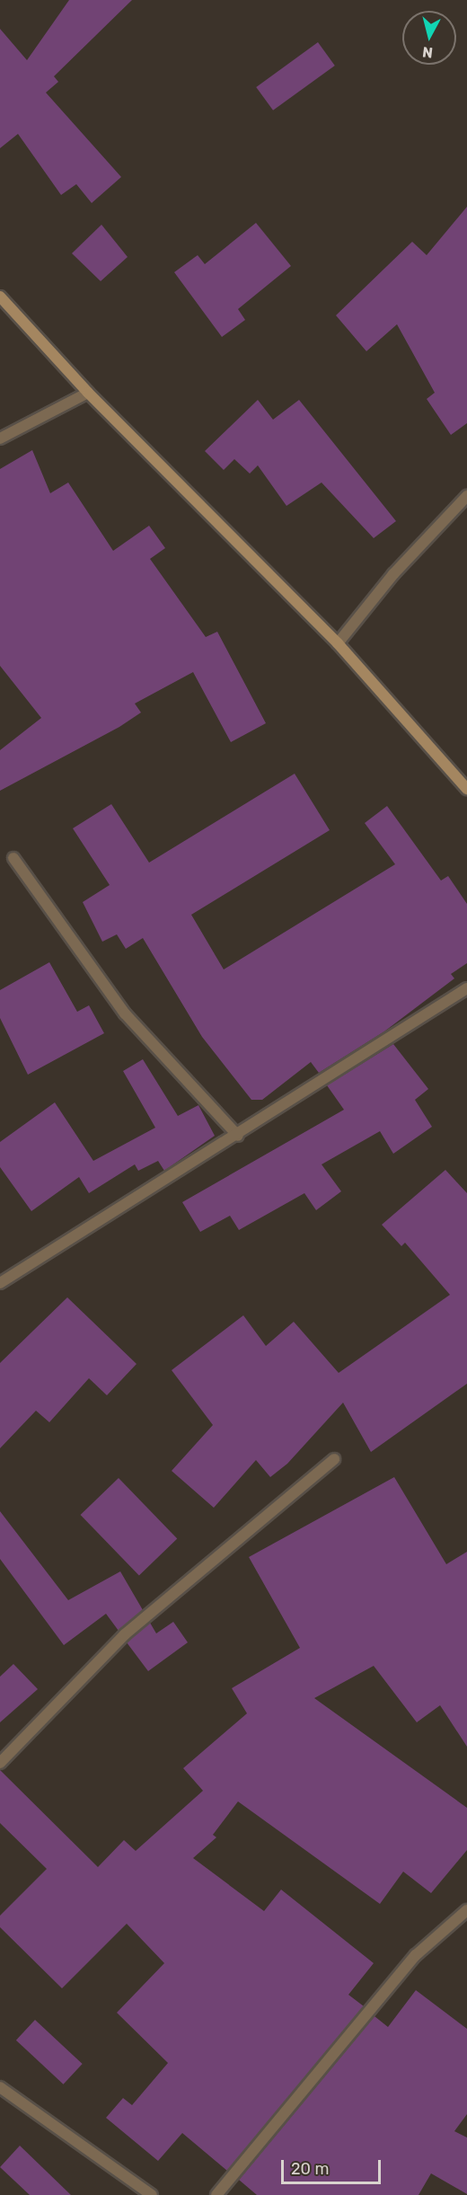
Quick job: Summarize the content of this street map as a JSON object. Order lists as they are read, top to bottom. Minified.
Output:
{"scale_bar":"20 m","north":"bottom"}
